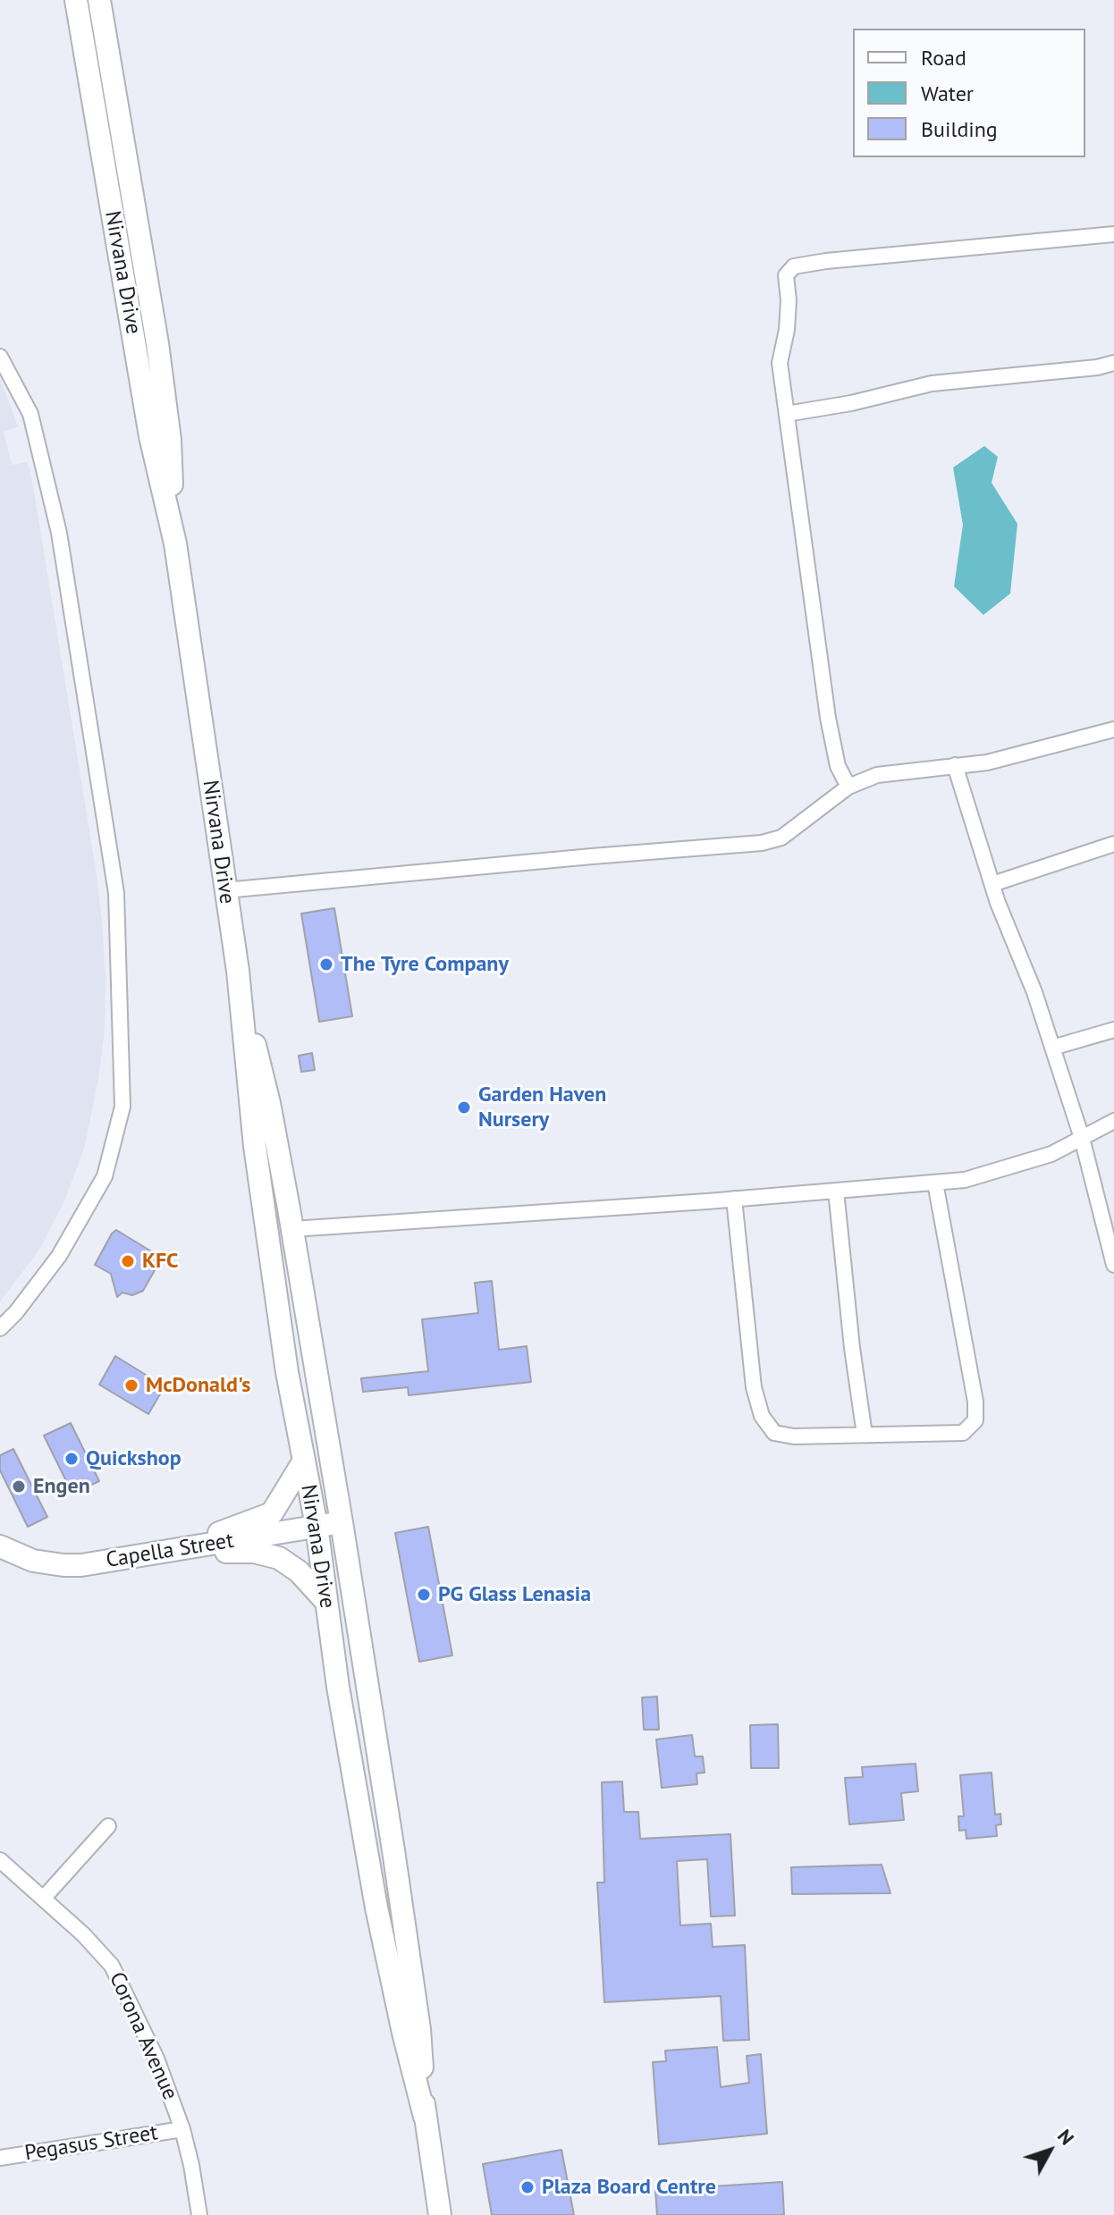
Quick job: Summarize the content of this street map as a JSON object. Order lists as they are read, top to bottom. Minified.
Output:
{"streets":{"main road":["Nirvana Drive","Capella Street"],"street":["Corona Avenue","Pegasus Street"]},"crossings":[["Nirvana Drive","Capella Street"],["Corona Avenue","Pegasus Street"]],"places":["The Tyre Company","Garden Haven Nursery","KFC","McDonald's","Quickshop","Engen","PG Glass Lenasia","Plaza Board Centre"],"legend":["Road","Water","Building"],"north":"top right"}
